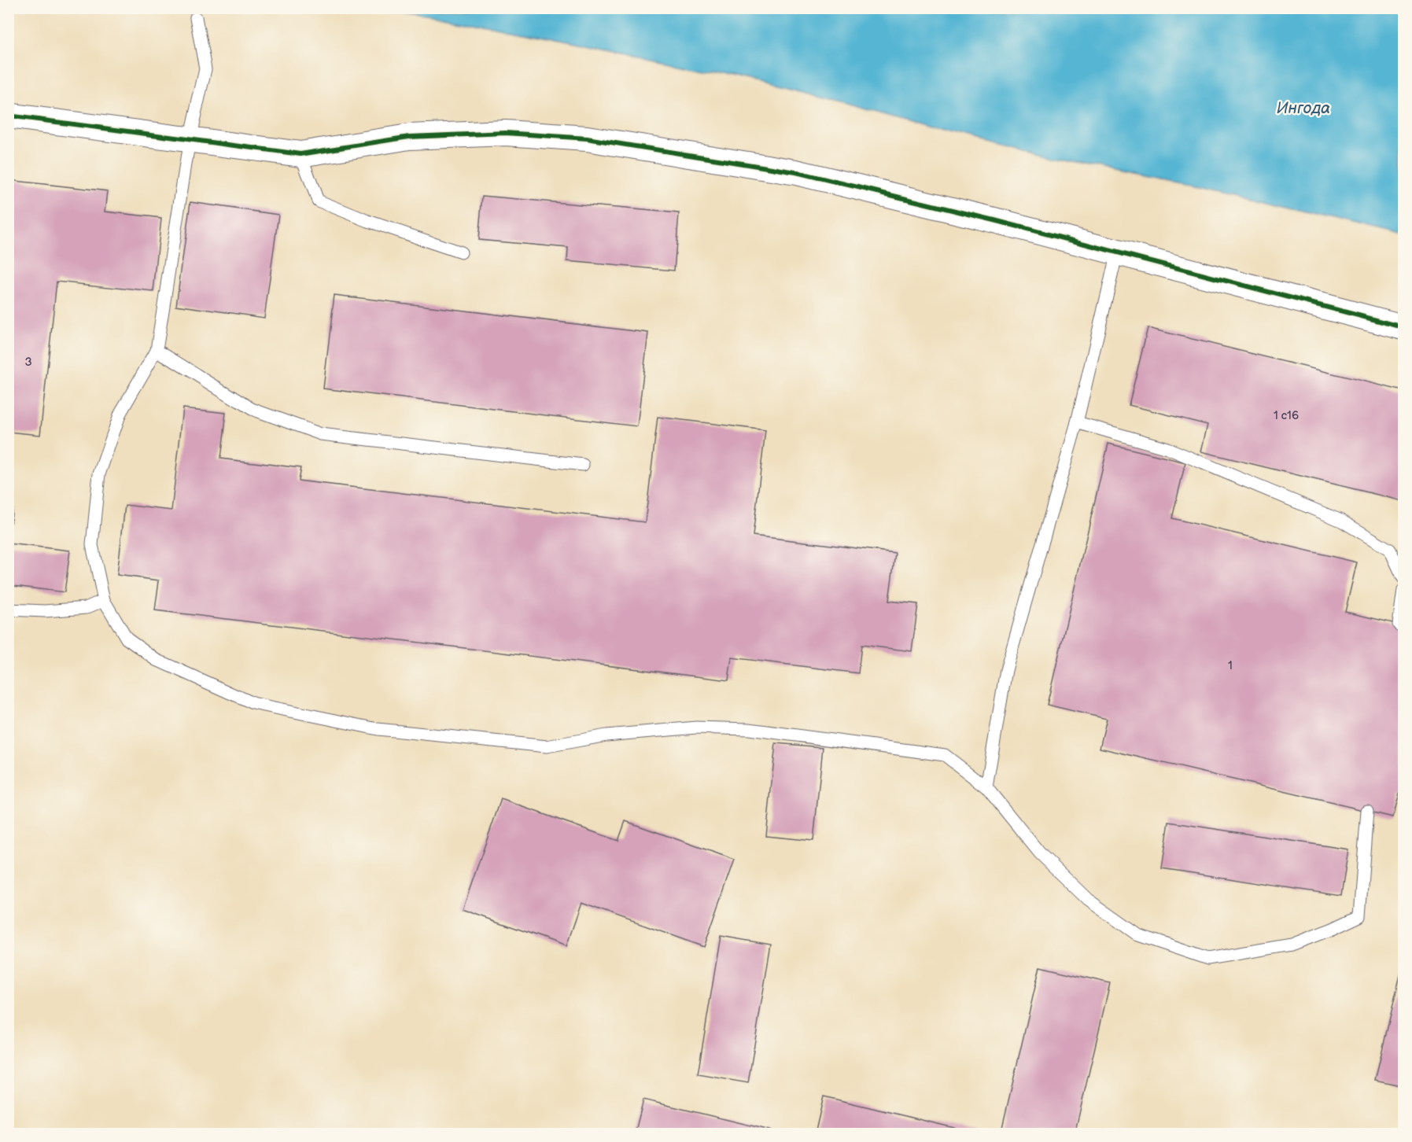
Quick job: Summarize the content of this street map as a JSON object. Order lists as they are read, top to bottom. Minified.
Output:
{"water":["Ингода"],"house_numbers":["3","1 с16","1"]}
